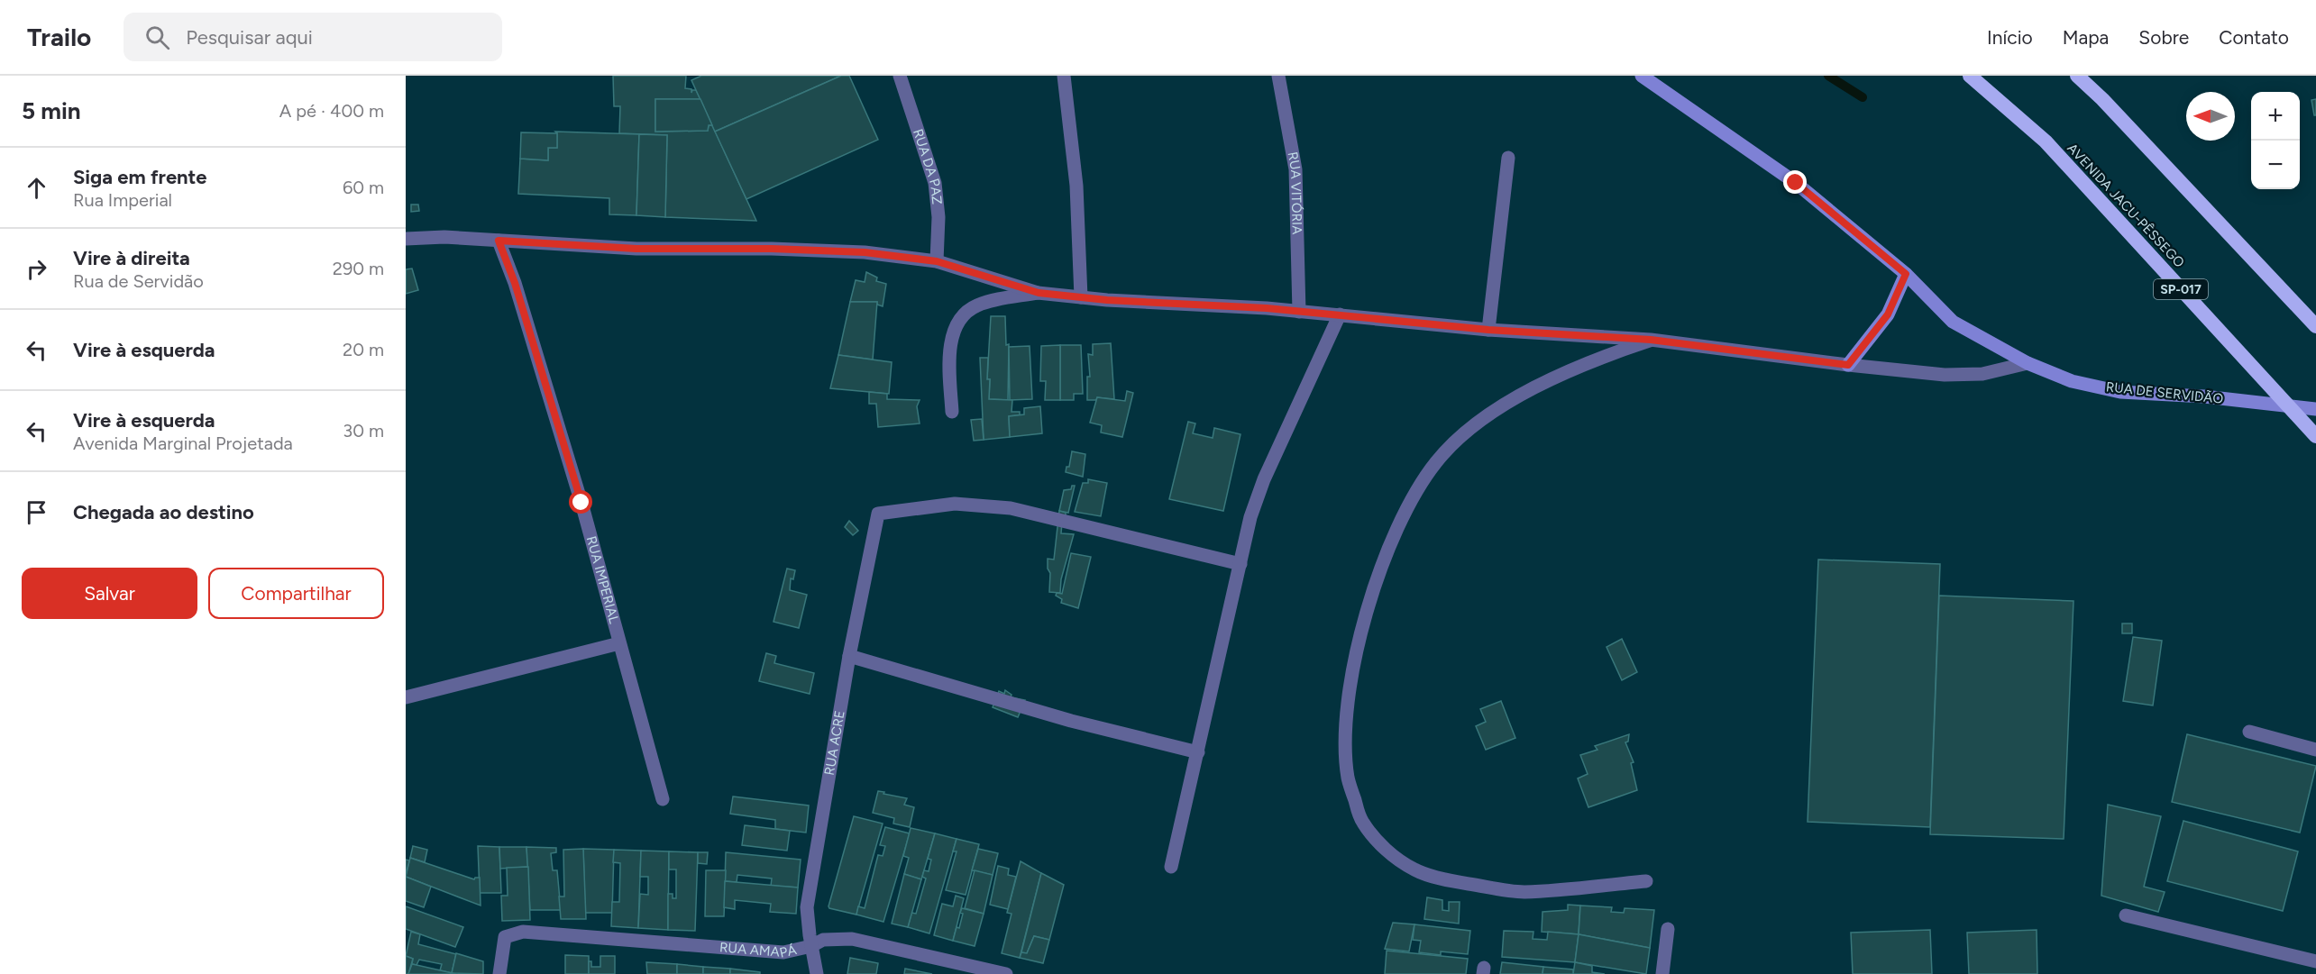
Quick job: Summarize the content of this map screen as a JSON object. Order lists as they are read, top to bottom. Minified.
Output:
{"streets":{"highway":["AVENIDA JACU-PÊSSEGO","SP-017"],"main road":["RUA DE SERVIDÃO"],"street":["RUA DA PAZ","RUA VITÓRIA","RUA IMPERIAL","RUA ACRE","RUA AMAPÁ"]},"crossings":[["RUA ACRE","RUA AMAPÁ"]],"north":"left","page":{"header":"Trailo","search":"Pesquisar aqui","nav":["Início","Mapa","Sobre","Contato"],"heading":["5 min","A pé · 400 m"],"map_buttons":["+","−"],"list":[["Siga em frente","Rua Imperial","60 m"],["Vire à direita","Rua de Servidão","290 m"],["Vire à esquerda","20 m"],["Vire à esquerda","Avenida Marginal Projetada","30 m"],"Chegada ao destino"],"buttons":["Salvar","Compartilhar"]}}
